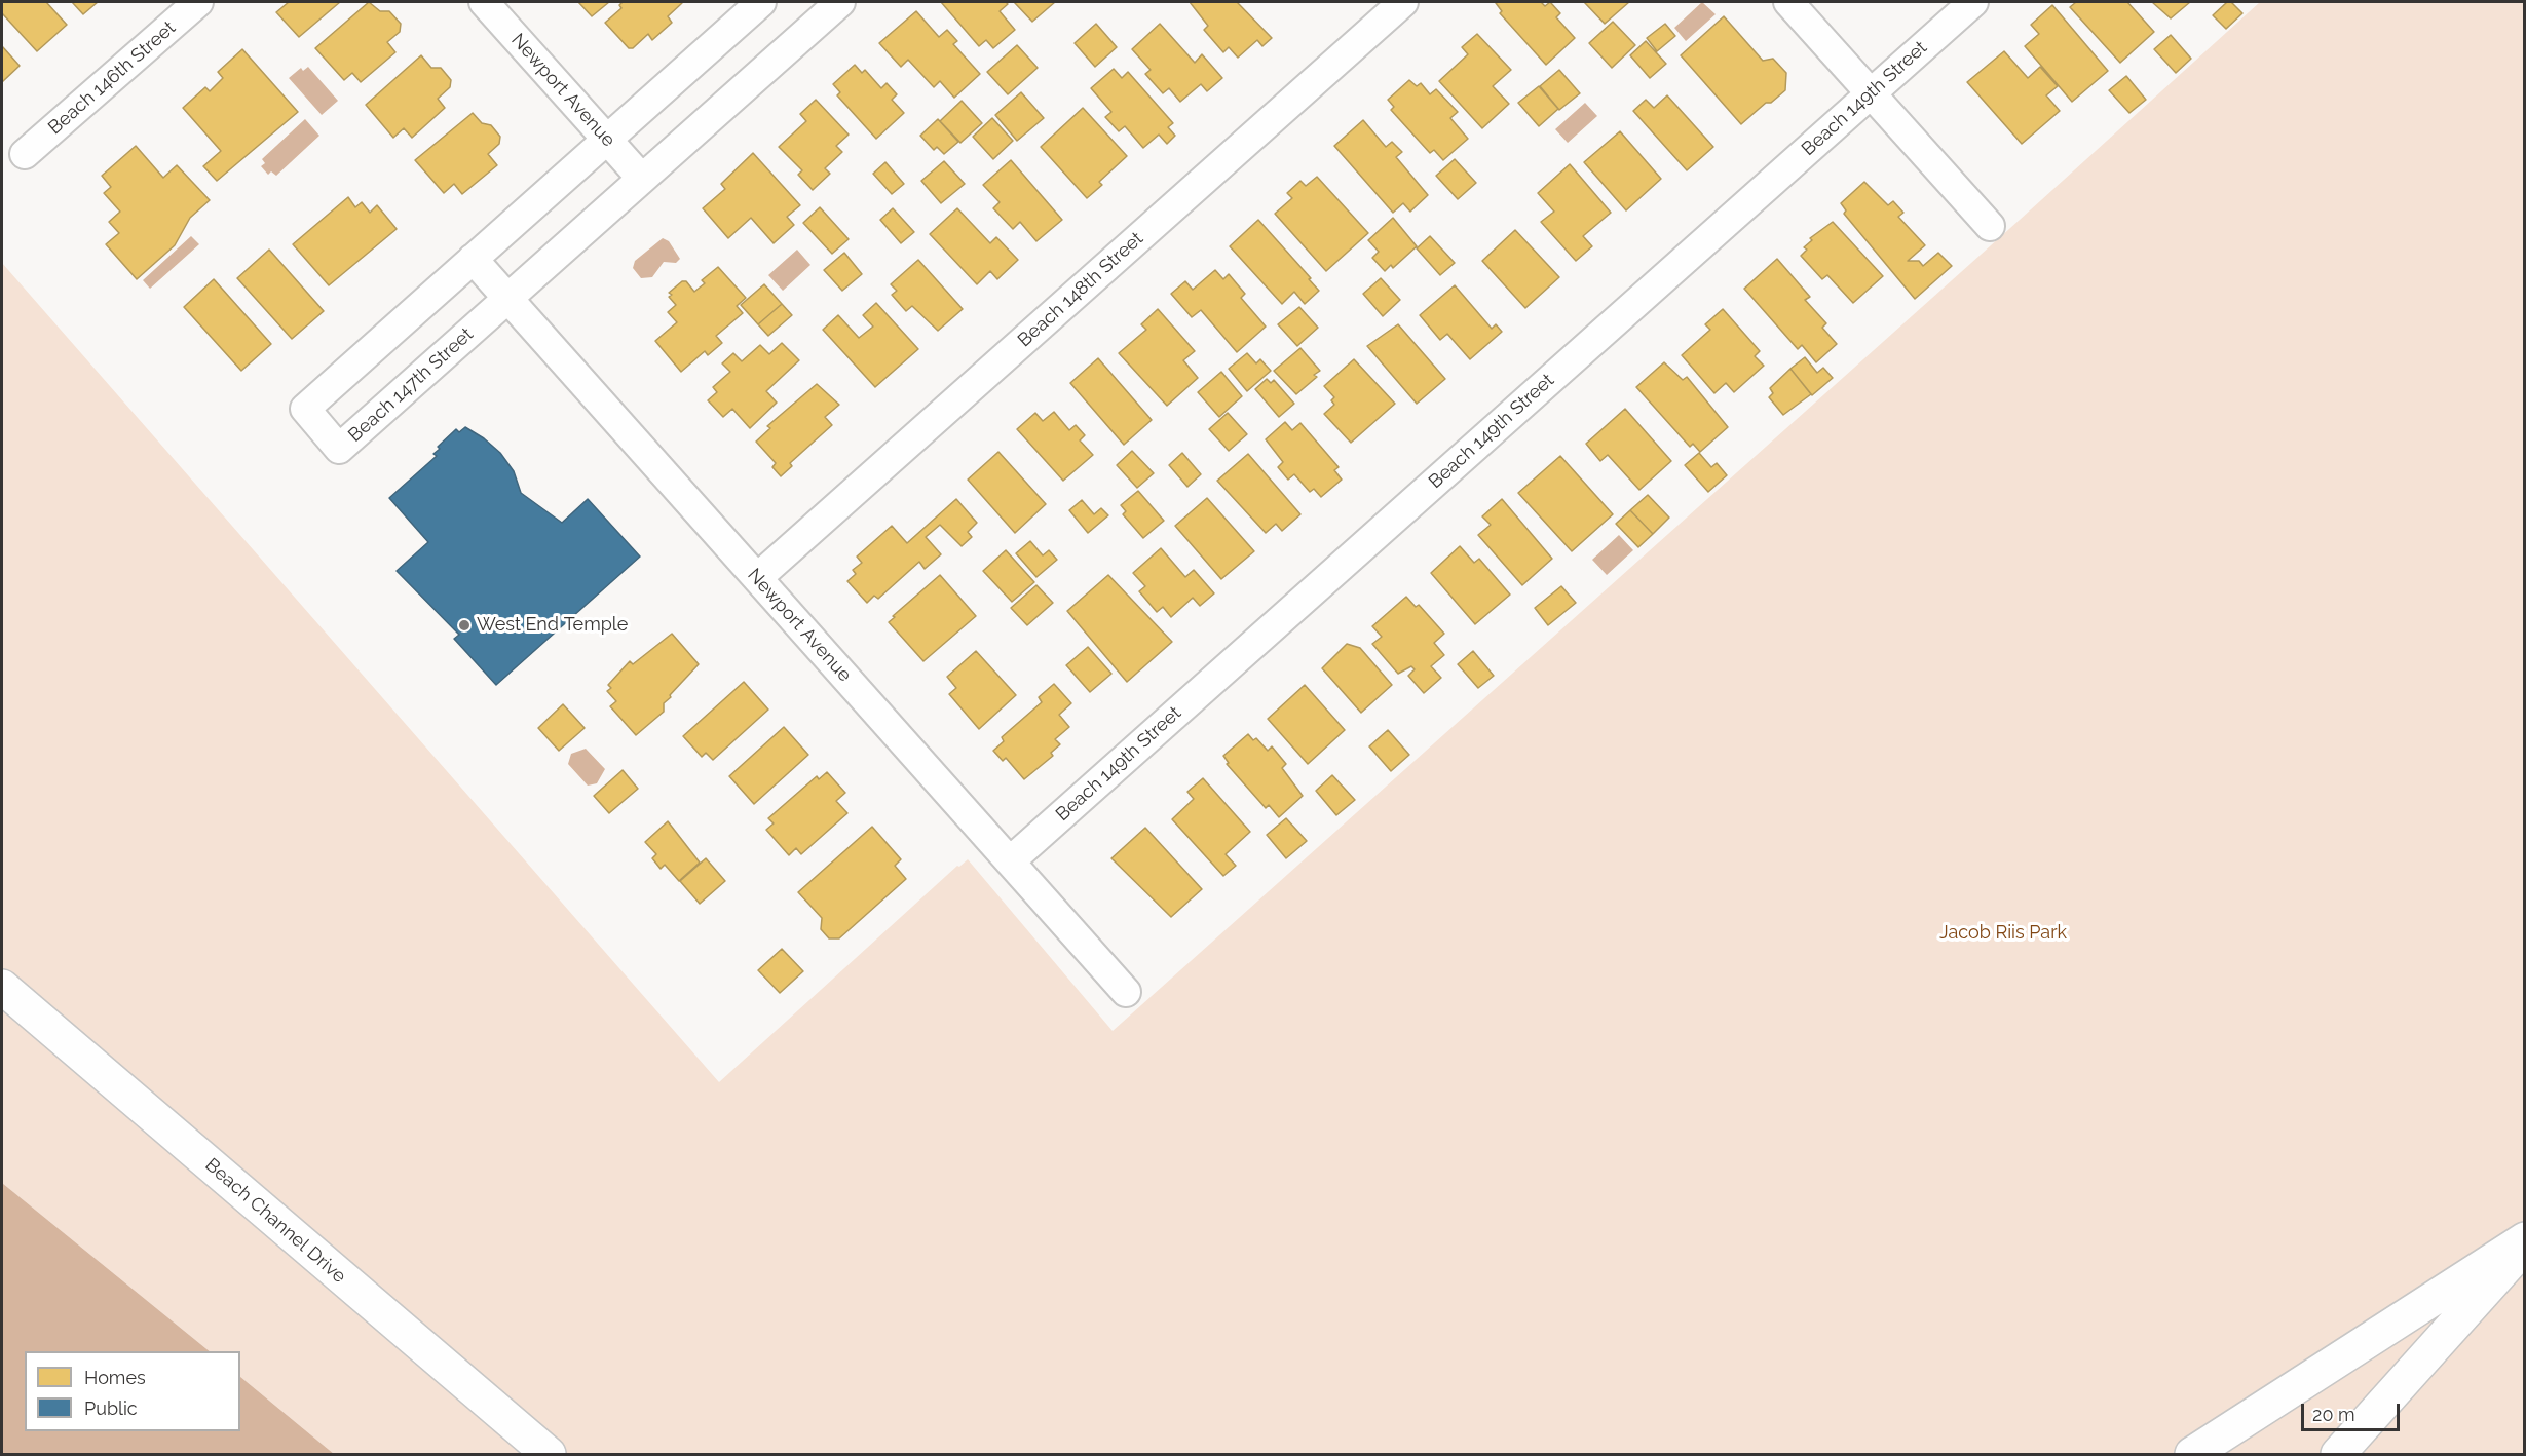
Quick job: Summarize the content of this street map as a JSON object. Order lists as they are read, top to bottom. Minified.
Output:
{"streets":{"main road":["Beach Channel Drive"],"street":["Beach 146th Street","Newport Avenue","Beach 149th Street","Beach 148th Street","Beach 147th Street"]},"crossings":[["Newport Avenue","Beach 149th Street"],["Newport Avenue","Beach 148th Street"],["Newport Avenue","Beach 147th Street"]],"parks":["Jacob Riis Park"],"places":["West End Temple"],"legend":["Homes","Public"],"scale_bar":"20 m"}
